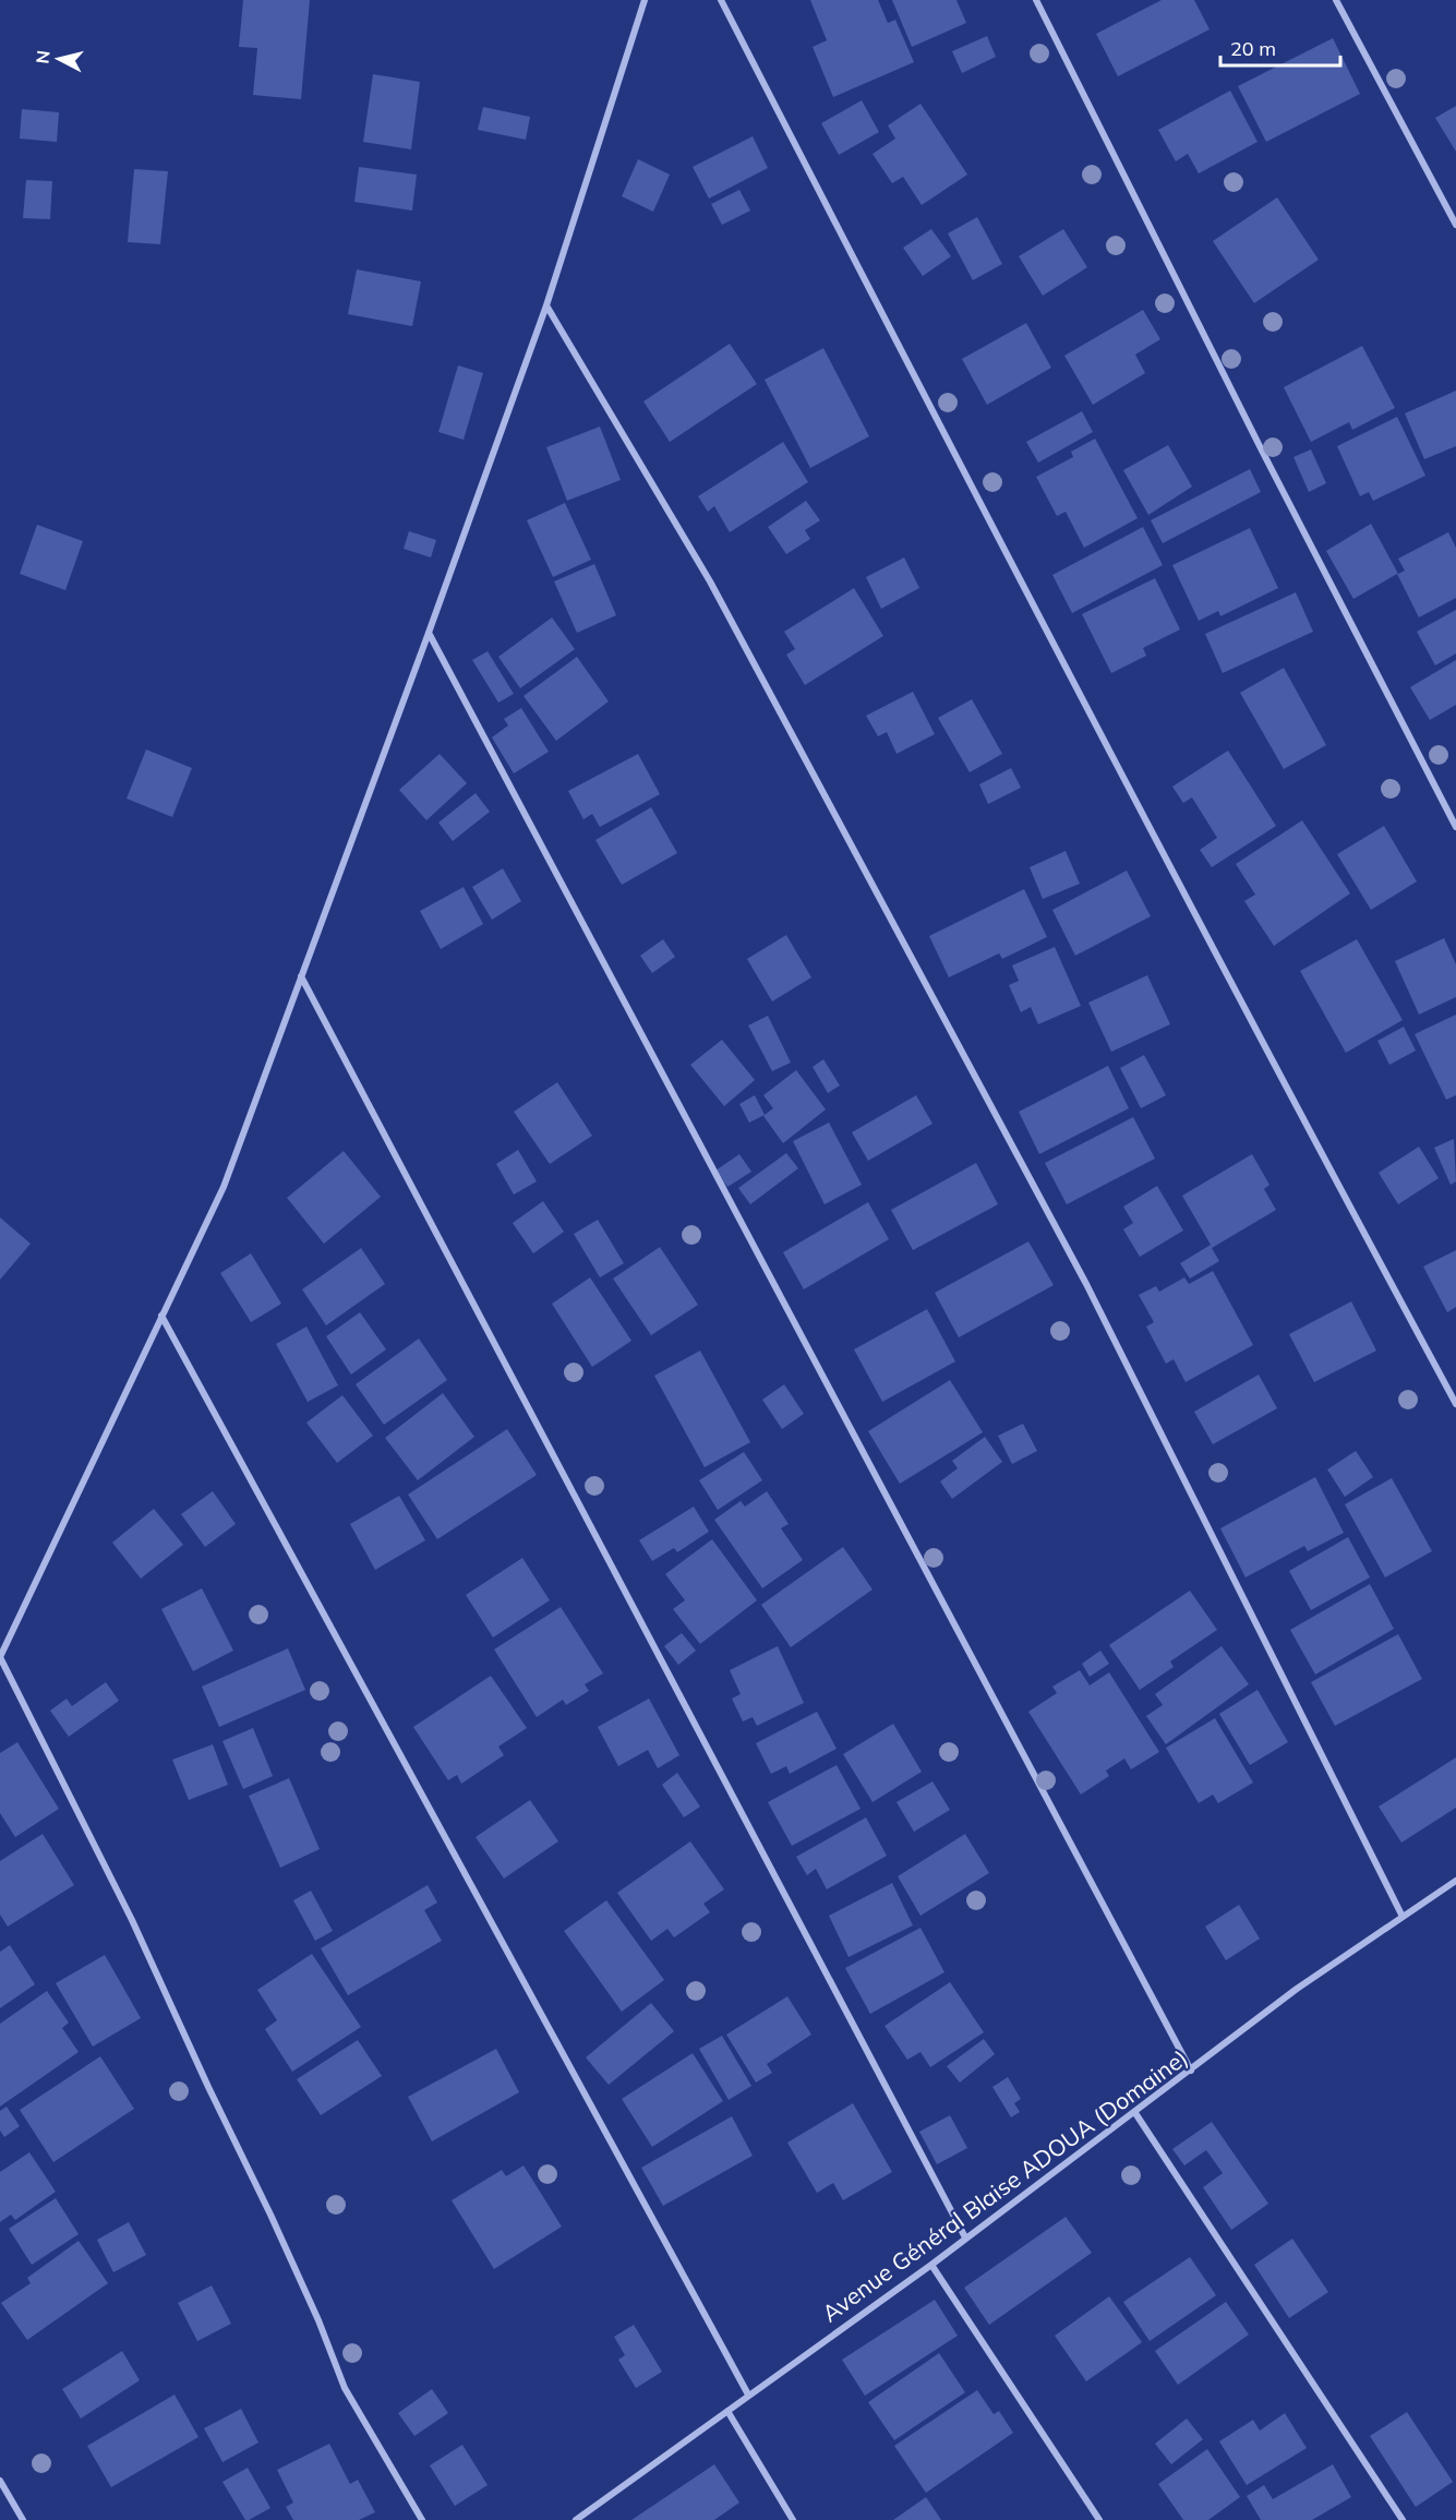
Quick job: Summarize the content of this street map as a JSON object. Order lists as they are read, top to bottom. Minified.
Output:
{"streets":{"street":["Avenue Général Blaise ADOUA (Domaine)"]},"scale_bar":"20 m","north":"left"}
